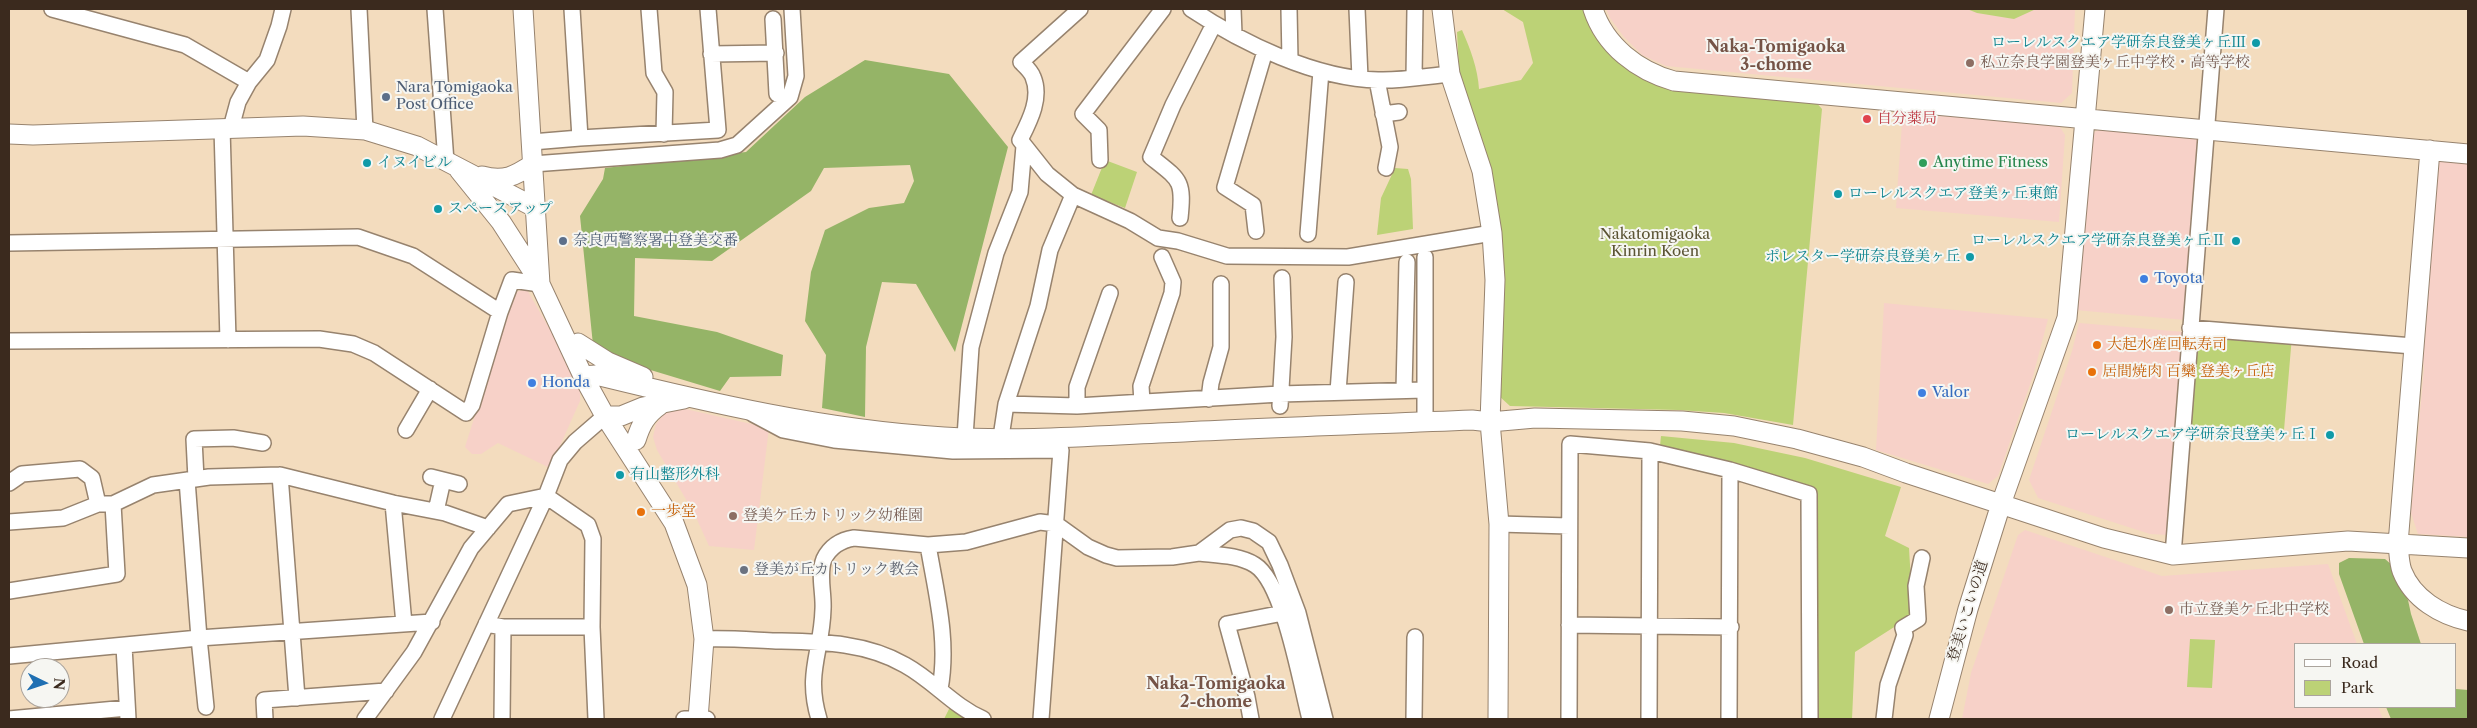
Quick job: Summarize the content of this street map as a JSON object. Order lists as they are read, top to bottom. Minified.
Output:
{"streets":{"street":["登美いこいの道"]},"districts":["Naka-Tomigaoka 3-chome","Naka-Tomigaoka 2-chome"],"parks":["Nakatomigaoka Kinrin Koen"],"places":["ローレルスクエア学研奈良登美ヶ丘Ⅲ","私立奈良学園登美ヶ丘中学校・高等学校","Nara Tomigaoka Post Office","自分薬局","イヌイビル","Anytime Fitness","ローレルスクエア登美ヶ丘東館","スペースアップ","奈良西警察署中登美交番","ローレルスクエア学研奈良登美ヶ丘Ⅱ","ポレスター学研奈良登美ヶ丘","Toyota","大起水産回転寿司","居間焼肉 百欒 登美ヶ丘店","Honda","Valor","ローレルスクエア学研奈良登美ヶ丘Ⅰ","有山整形外科","一歩堂","登美ケ丘カトリック幼稚園","登美が丘カトリック教会","市立登美ケ丘北中学校"],"legend":["Road","Park"],"north":"right"}
